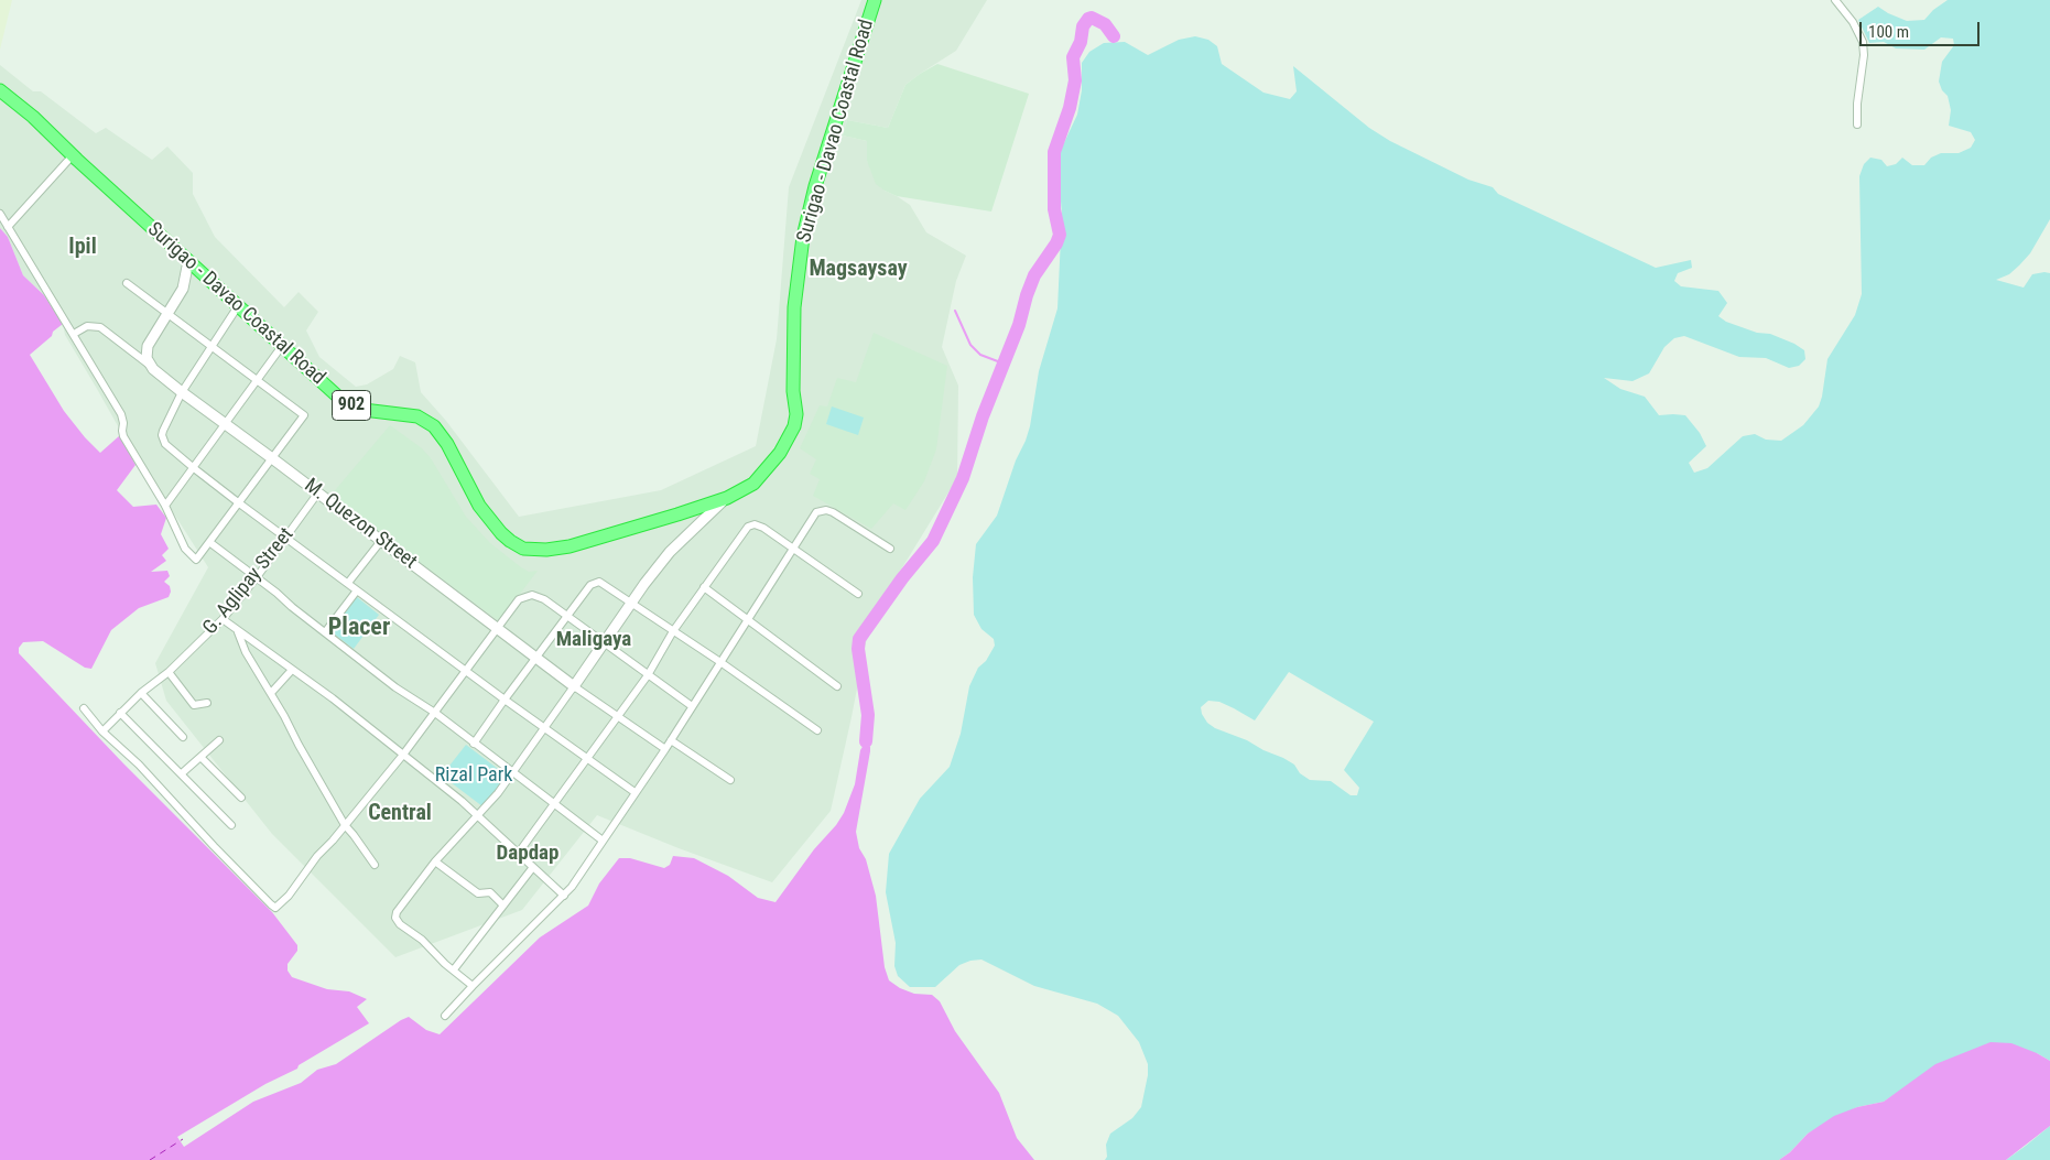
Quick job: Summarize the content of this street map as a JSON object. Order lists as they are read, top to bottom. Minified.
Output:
{"streets":{"highway":["Surigao - Davao Coastal Road","902"],"street":["M. Quezon Street","G. Aglipay Street"]},"crossings":[["M. Quezon Street","G. Aglipay Street"]],"districts":["Ipil","Magsaysay","Placer","Maligaya","Central","Dapdap"],"parks":["Rizal Park"],"scale_bar":"100 m"}
